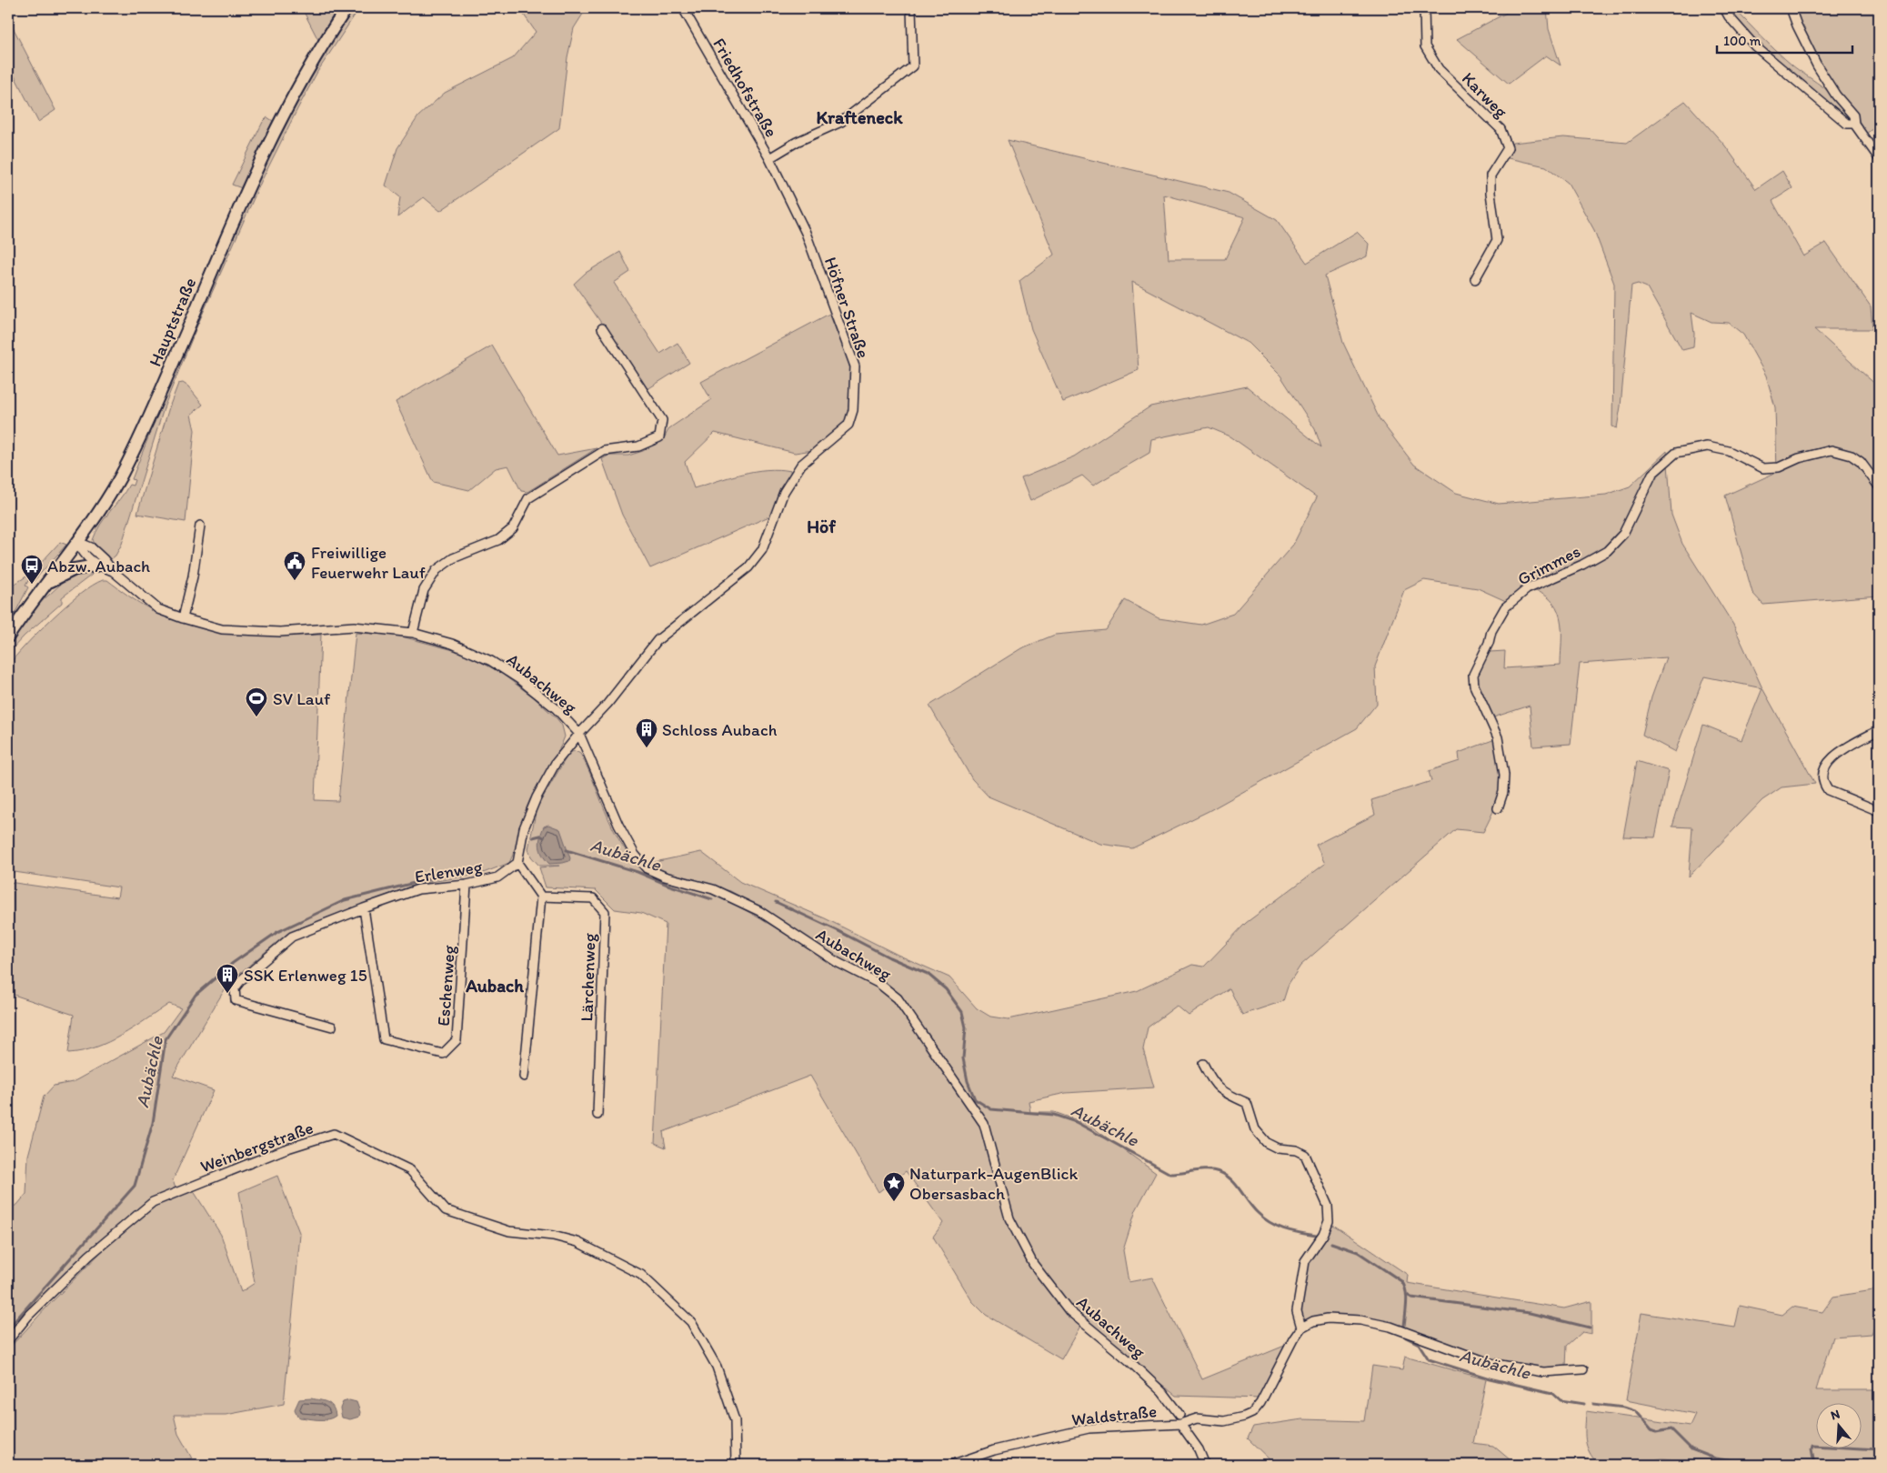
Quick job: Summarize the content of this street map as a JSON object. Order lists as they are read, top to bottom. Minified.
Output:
{"streets":{"main road":["Hauptstraße"],"street":["Friedhofstraße","Karweg","Höfner Straße","Grimmes","Aubachweg","Erlenweg","Lärchenweg","Eschenweg","Weinbergstraße","Waldstraße"]},"crossings":[["Friedhofstraße","Höfner Straße"],["Höfner Straße","Aubachweg"],["Hauptstraße","Aubachweg"],["Aubachweg","Waldstraße"],["Erlenweg","Eschenweg"]],"districts":["Krafteneck","Höf","Aubach"],"water":["Aubächle"],"places":{"public building":["Freiwillige Feuerwehr Lauf"],"bus stop":["Abzw. Aubach"],"sports":["SV Lauf"],"building":["Schloss Aubach","SSK Erlenweg 15"],"place":["Naturpark-AugenBlick Obersasbach"]},"scale_bar":"100 m","north":"top"}
